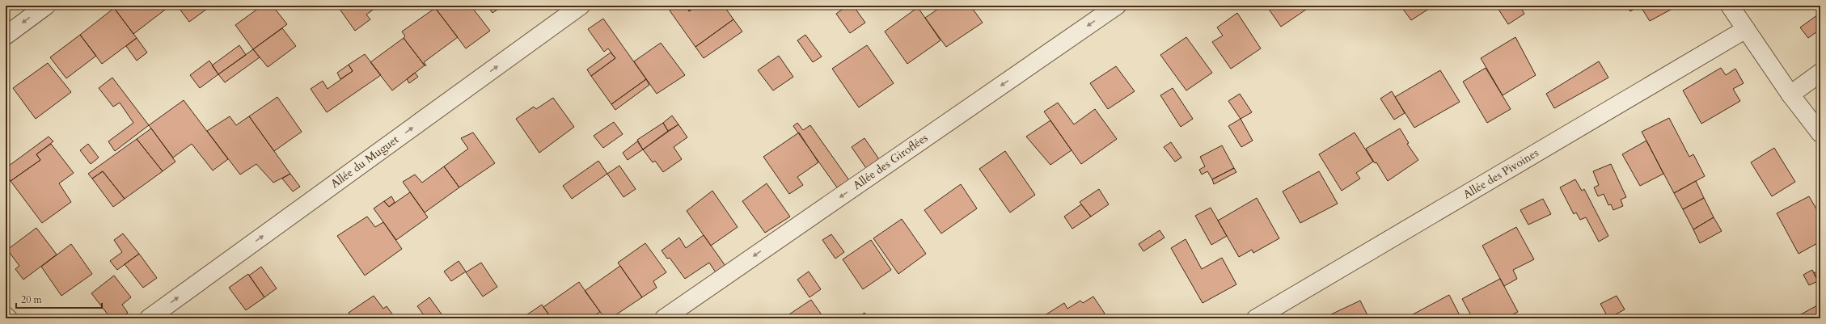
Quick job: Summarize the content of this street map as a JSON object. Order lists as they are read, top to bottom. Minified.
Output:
{"streets":{"street":["Allée du Muguet","Allée des Giroflées","Allée des Pivoines"]},"one_way":["Allée du Muguet","Allée des Giroflées"],"scale_bar":"20 m"}
